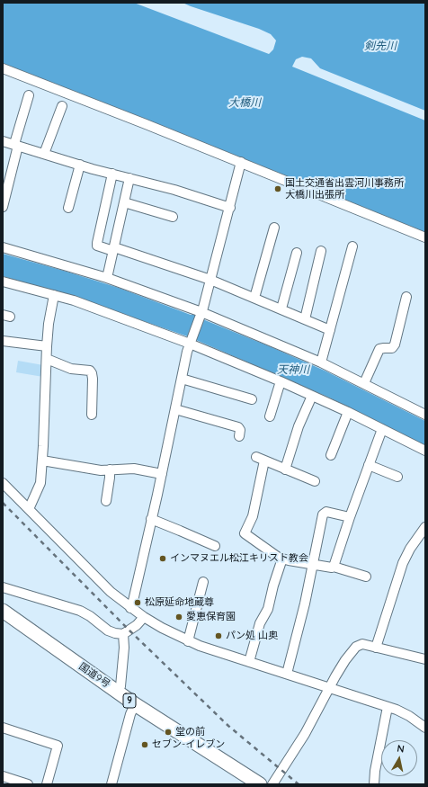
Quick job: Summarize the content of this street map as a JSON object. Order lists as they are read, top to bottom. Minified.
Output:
{"streets":{"highway":["国道9号","9"]},"water":["剣先川","大橋川","天神川"],"places":["国土交通省出雲河川事務所 大橋川出張所","インマヌエル松江キリスト教会","松原延命地蔵尊","愛恵保育園","パン処 山奥","堂の前","セブン-イレブン"],"north":"top"}
